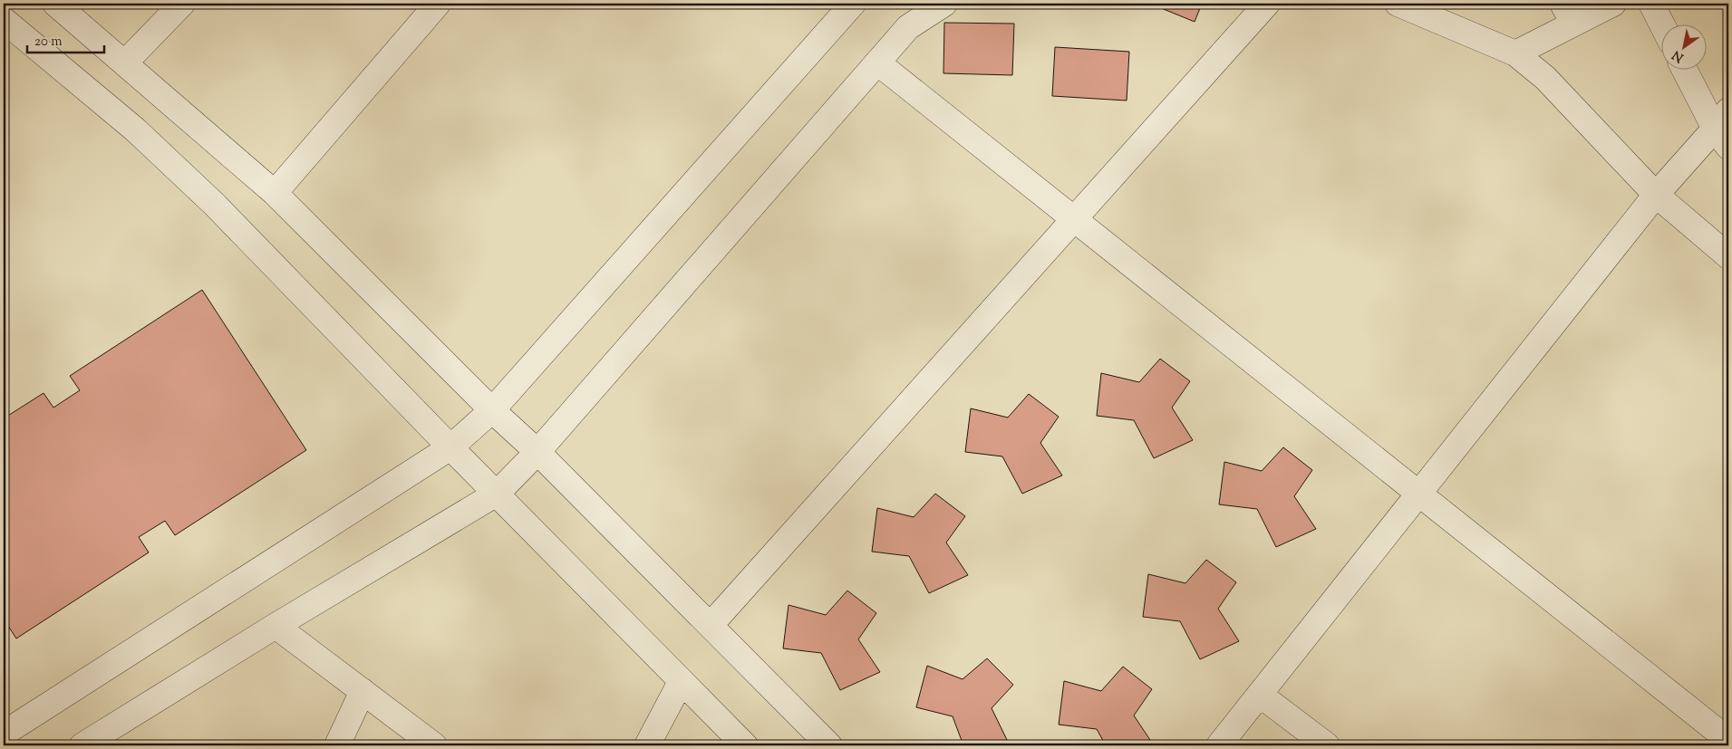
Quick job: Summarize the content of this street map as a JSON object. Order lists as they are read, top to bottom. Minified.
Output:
{"scale_bar":"20 m","north":"bottom left"}
